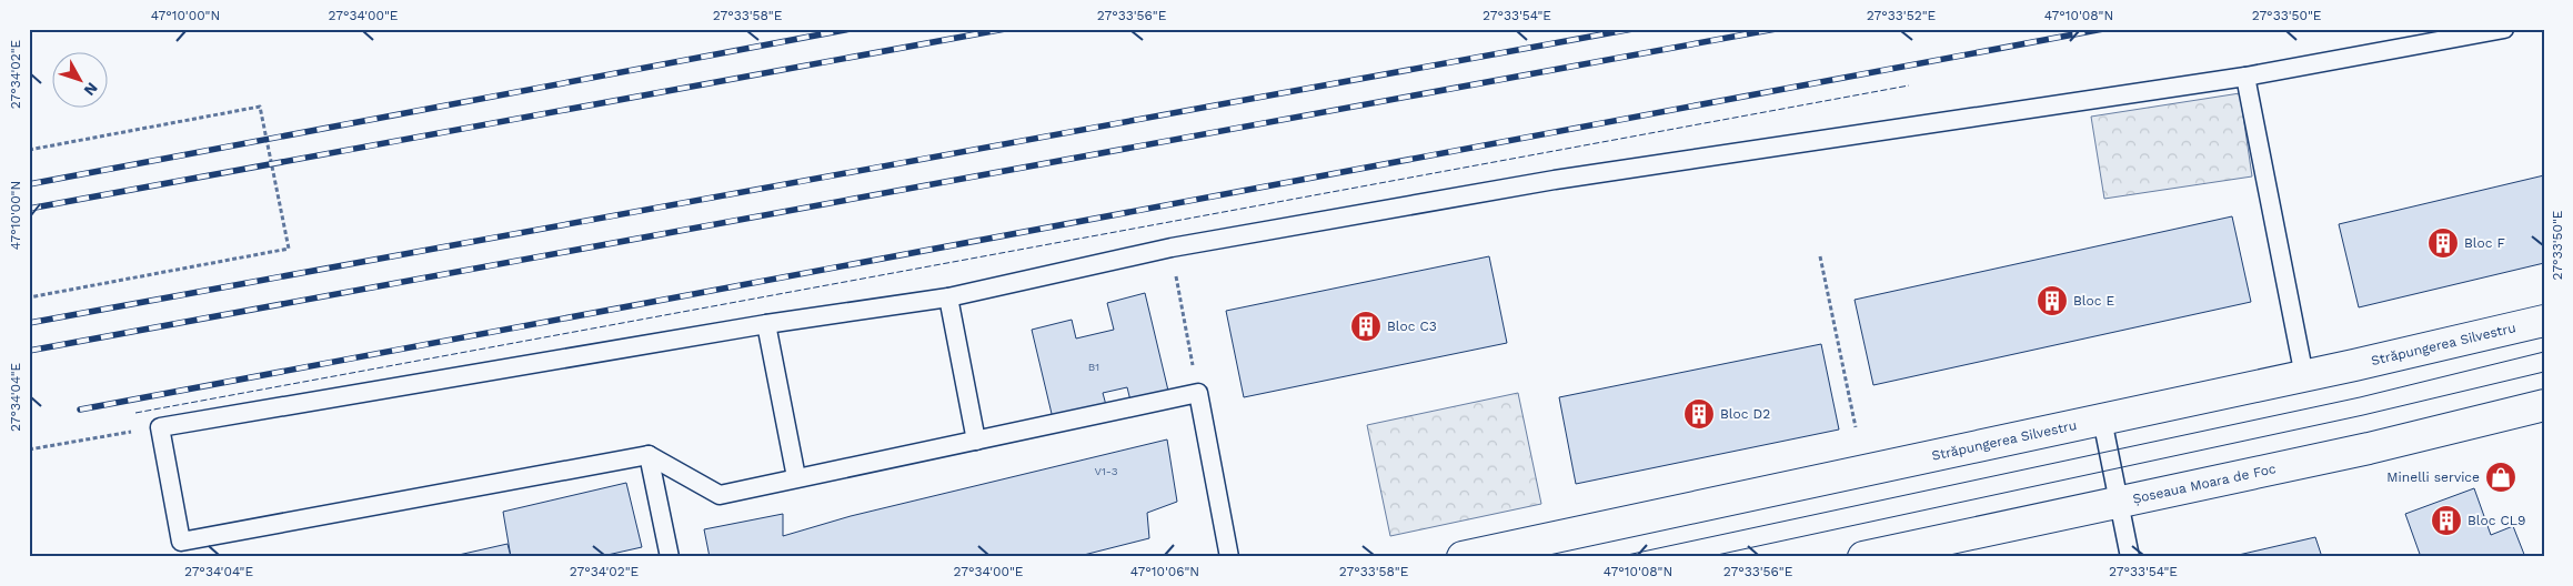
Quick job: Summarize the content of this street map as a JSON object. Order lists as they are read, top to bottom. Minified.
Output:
{"streets":{"main road":["Străpungerea Silvestru","Șoseaua Moara de Foc"]},"places":{"building":["Bloc F","Bloc E","Bloc C3","Bloc D2","Bloc CL9"],"shop":["Minelli service"]},"house_numbers":["B1","V1-3"],"north":"bottom right","coordinates":["47°10'00\"N","27°34'00\"E","27°33'58\"E","27°33'56\"E","27°33'54\"E","27°33'52\"E","47°10'08\"N","27°33'50\"E","27°34'02\"E","27°34'04\"E","47°10'06\"N"]}
